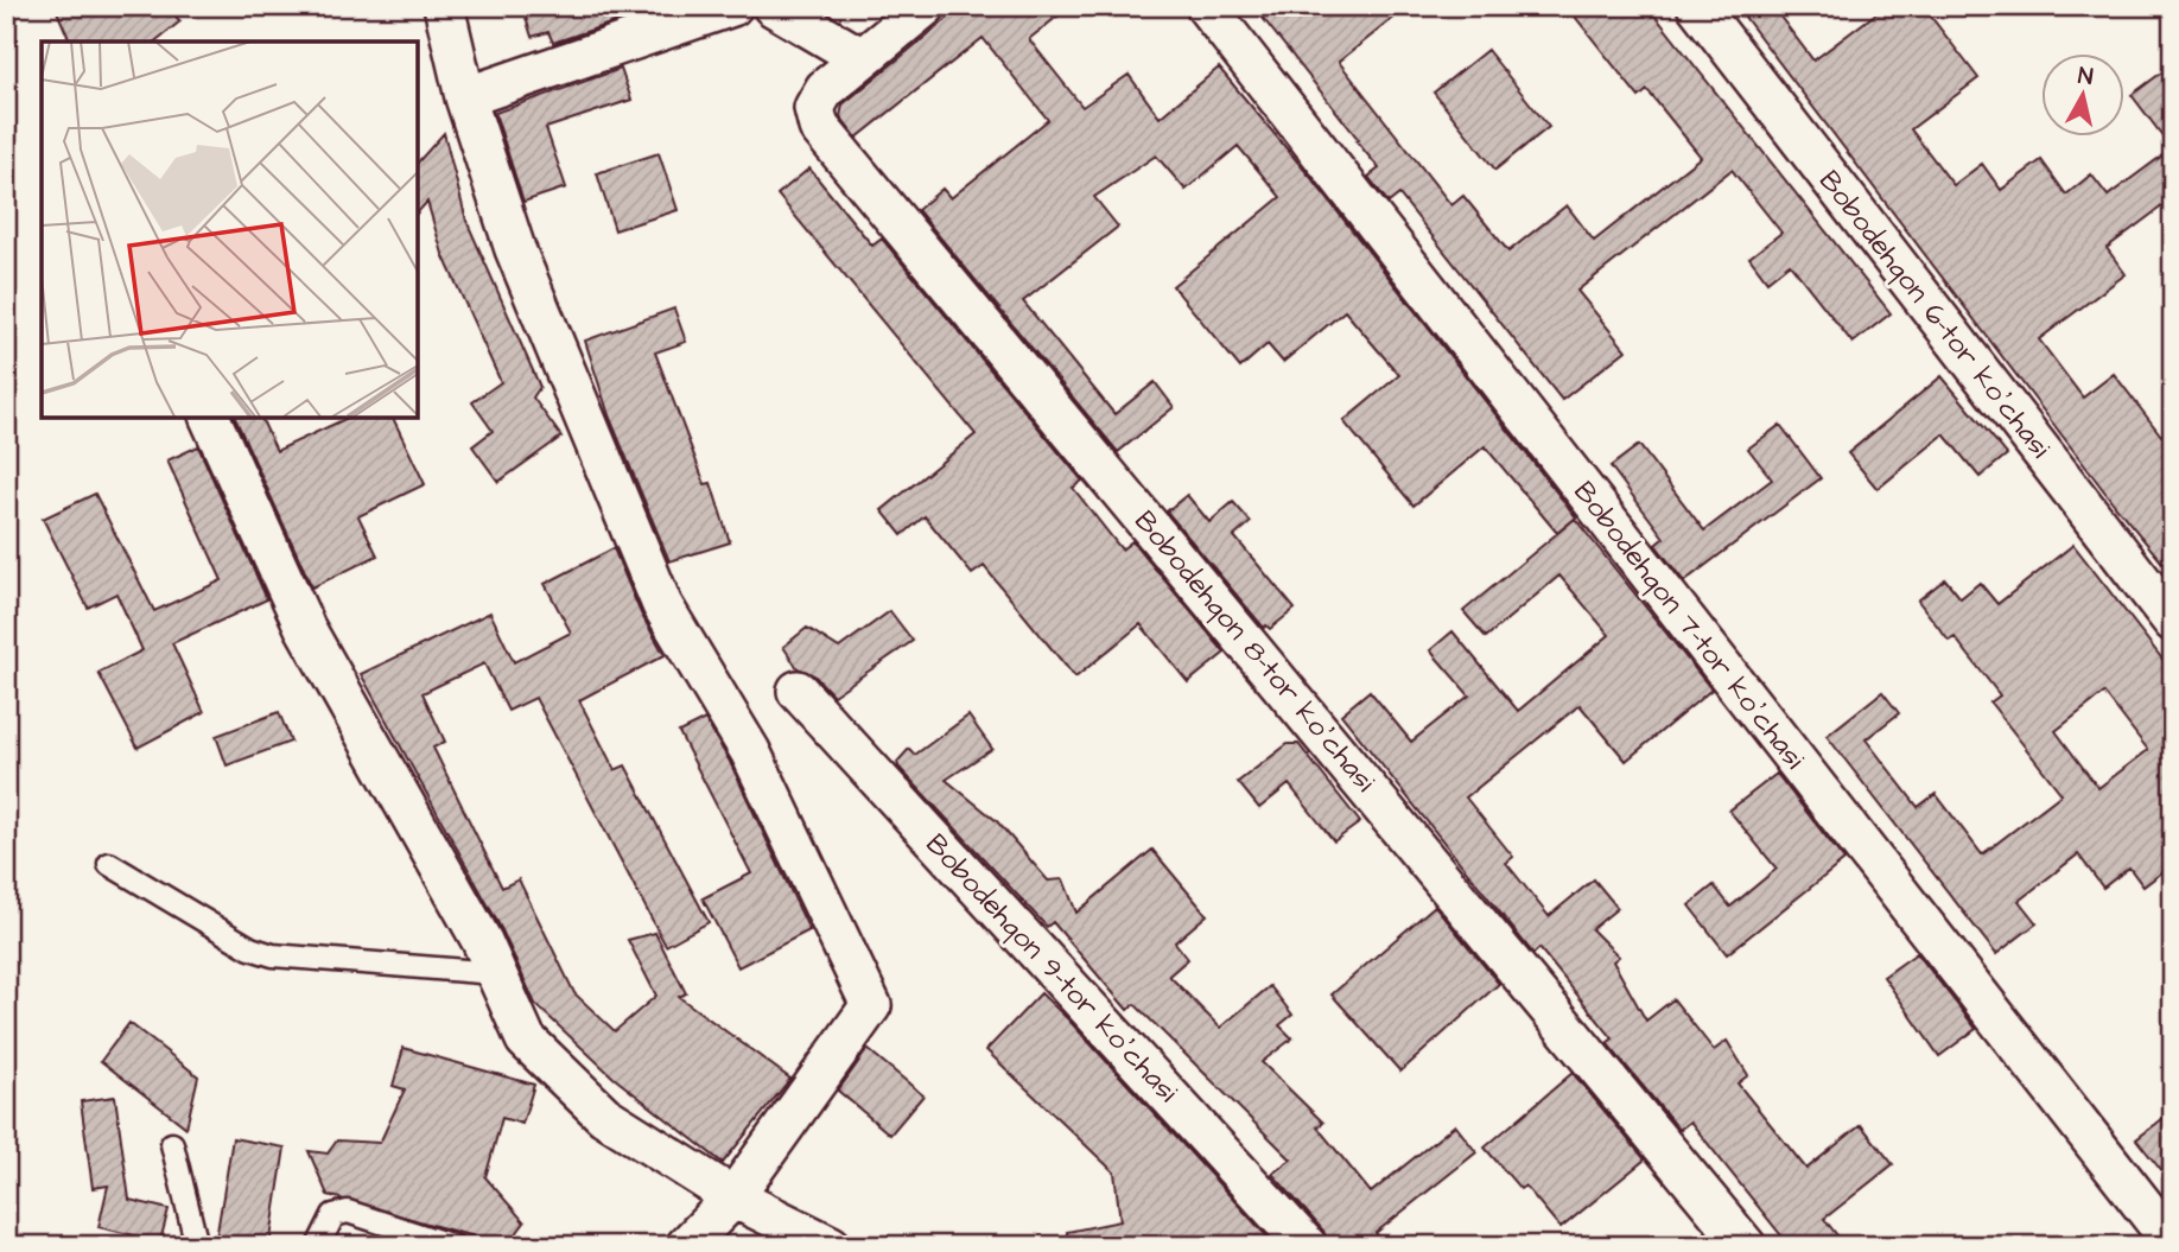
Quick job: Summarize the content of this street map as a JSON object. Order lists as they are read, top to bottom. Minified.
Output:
{"streets":{"street":["Bobodehqon 6-tor koʼchasi","Bobodehqon 7-tor koʼchasi","Bobodehqon 8-tor koʼchasi","Bobodehqon 9-tor koʼchasi"]},"north":"top"}
